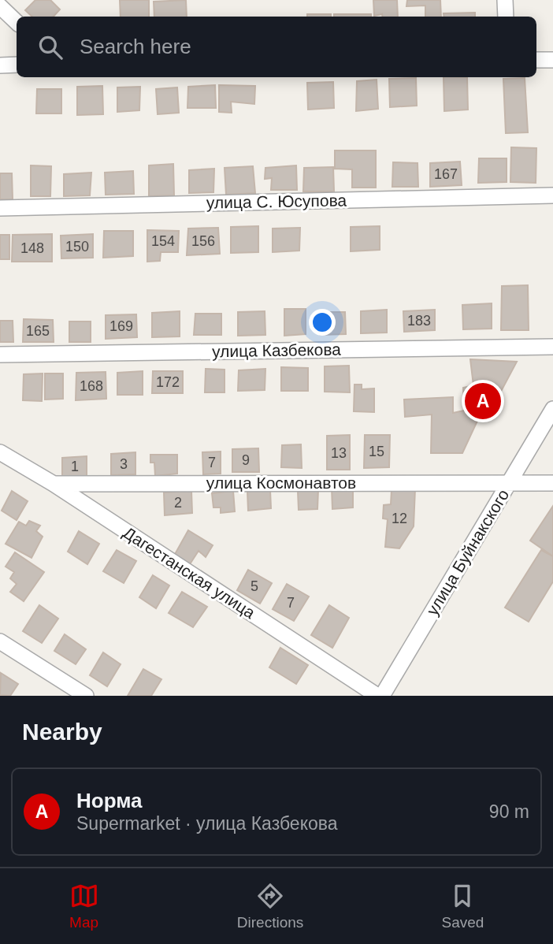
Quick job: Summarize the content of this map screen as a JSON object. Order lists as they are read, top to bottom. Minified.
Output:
{"streets":{"street":["улица С. Юсупова","улица Казбекова","улица Космонавтов","улица Буйнакского","Дагестанская улица"]},"crossings":[["улица Космонавтов","улица Буйнакского"],["улица Космонавтов","Дагестанская улица"]],"house_numbers":["167","154","156","150","148","183","169","165","172","168","15","13","9","7","3","1","2","12","5","7"],"page":{"search":"Search here","pins":"A","heading":"Nearby","list":[{"mark":"A","name":"Норма","note":"Supermarket · улица Казбекова","value":"90 m"}],"nav":["Map","Directions","Saved"]}}
